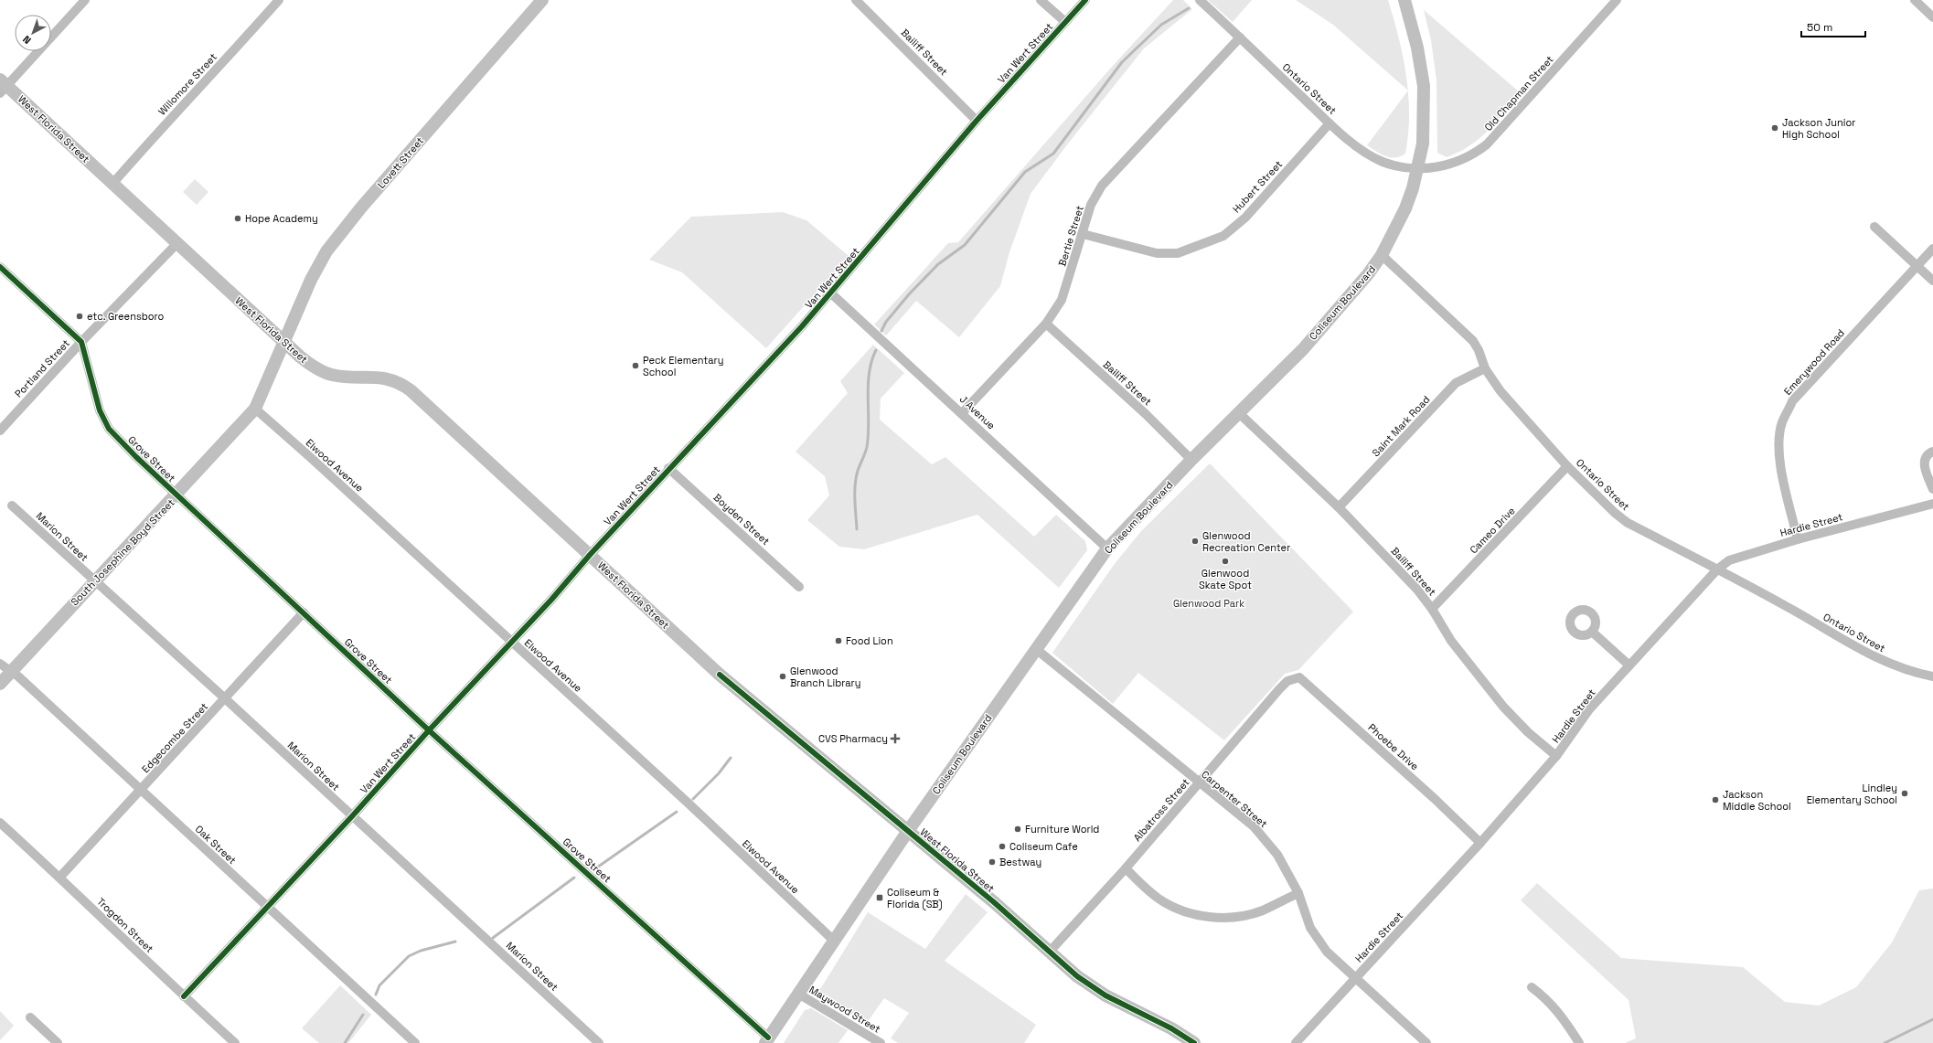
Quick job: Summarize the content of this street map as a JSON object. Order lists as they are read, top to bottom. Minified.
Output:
{"streets":{"main road":["West Florida Street","Lovett Street","Coliseum Boulevard","South Josephine Boyd Street"],"street":["Bailiff Street","Van Wert Street","Willomore Street","Ontario Street","Old Chapman Street","Hubert Street","Bertie Street","Emerywood Road","Portland Street","J Avenue","Saint Mark Road","Grove Street","Elwood Avenue","Boyden Street","Hardie Street","Cameo Drive","Marion Street","Edgecombe Street","Phoebe Drive","Carpenter Street","Albatross Street","Oak Street","Trogdon Street","Maywood Street"]},"crossings":[["Bailiff Street","Van Wert Street"],["Bailiff Street","Bertie Street"],["Bailiff Street","Coliseum Boulevard"],["Bailiff Street","Saint Mark Road"],["Bailiff Street","Hardie Street"],["Bailiff Street","Cameo Drive"],["Van Wert Street","West Florida Street"],["Van Wert Street","J Avenue"],["Van Wert Street","Grove Street"],["Van Wert Street","Elwood Avenue"],["Van Wert Street","Boyden Street"],["Van Wert Street","Marion Street"],["Van Wert Street","Oak Street"],["Van Wert Street","Trogdon Street"],["Willomore Street","West Florida Street"],["Ontario Street","Old Chapman Street"],["Ontario Street","Hubert Street"],["Ontario Street","Bertie Street"],["Ontario Street","Coliseum Boulevard"],["Ontario Street","Saint Mark Road"],["Ontario Street","Hardie Street"],["Ontario Street","Cameo Drive"],["Old Chapman Street","Coliseum Boulevard"],["West Florida Street","Lovett Street"],["West Florida Street","Coliseum Boulevard"],["West Florida Street","Portland Street"],["West Florida Street","South Josephine Boyd Street"],["West Florida Street","Albatross Street"],["Lovett Street","South Josephine Boyd Street"],["Hubert Street","Bertie Street"],["Bertie Street","J Avenue"],["Coliseum Boulevard","J Avenue"],["Coliseum Boulevard","Grove Street"],["Coliseum Boulevard","Elwood Avenue"],["Coliseum Boulevard","Carpenter Street"],["Coliseum Boulevard","Maywood Street"],["Emerywood Road","Hardie Street"],["Portland Street","Grove Street"],["Grove Street","South Josephine Boyd Street"],["Grove Street","Edgecombe Street"],["Elwood Avenue","South Josephine Boyd Street"],["Hardie Street","Phoebe Drive"],["Hardie Street","Carpenter Street"],["Marion Street","South Josephine Boyd Street"],["Marion Street","Edgecombe Street"],["South Josephine Boyd Street","Oak Street"],["Edgecombe Street","Oak Street"],["Edgecombe Street","Trogdon Street"],["Phoebe Drive","Albatross Street"],["Carpenter Street","Albatross Street"]],"parks":["Glenwood Park"],"places":{"other":["Jackson Junior High School","Hope Academy","etc. Greensboro","Peck Elementary School","Glenwood Recreation Center","Glenwood Skate Spot","Food Lion","Glenwood Branch Library","Lindley Elementary School","Jackson Middle School","Furniture World","Coliseum Cafe","Bestway"],"health":["CVS Pharmacy"],"transit":["Coliseum & Florida (SB)"]},"scale_bar":"50 m","north":"bottom left"}
